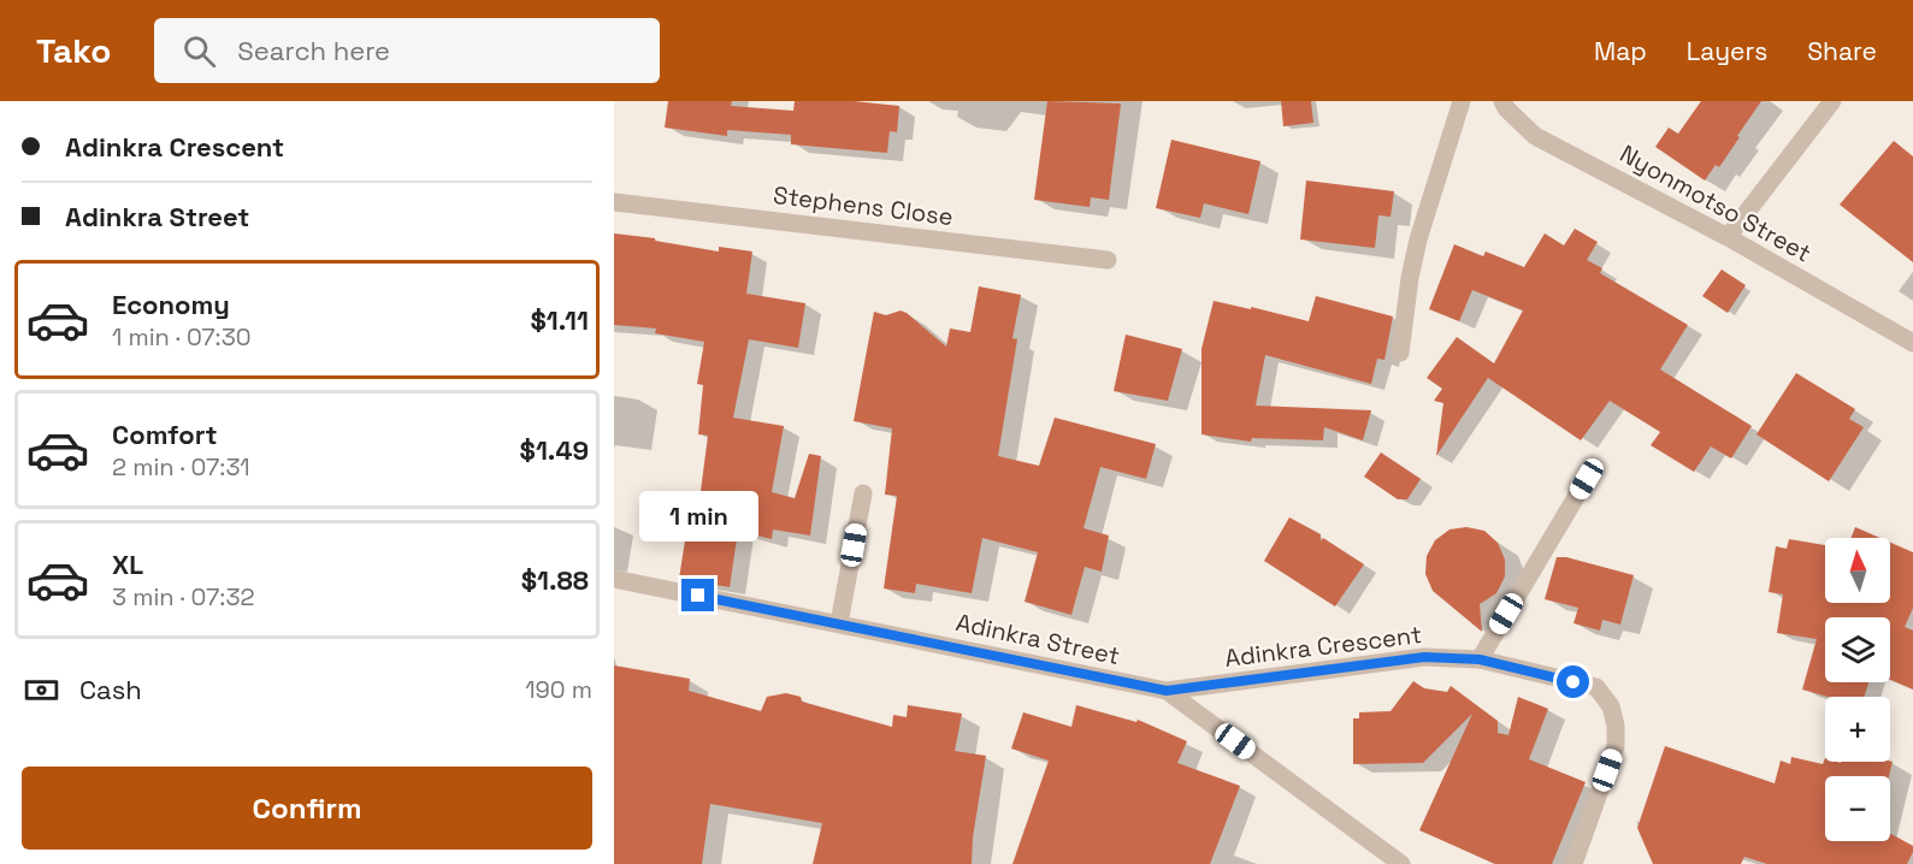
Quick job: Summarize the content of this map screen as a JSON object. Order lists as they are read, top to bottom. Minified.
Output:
{"streets":{"street":["Nyonmotso Street","Stephens Close","Adinkra Street","Adinkra Crescent"]},"crossings":[["Adinkra Street","Adinkra Crescent"]],"north":"top","page":{"header":"Tako","search":"Search here","nav":["Map","Layers","Share"],"banner":["Adinkra Crescent","Adinkra Street"],"list":[{"name":"Economy","note":"1 min · 07:30","value":"$1.11"},{"name":"Comfort","note":"2 min · 07:31","value":"$1.49"},{"name":"XL","note":"3 min · 07:32","value":"$1.88"}],"bubble":"1 min","map_buttons":["+","−"],"pay":["Cash","190 m"],"buttons":"Confirm"}}
